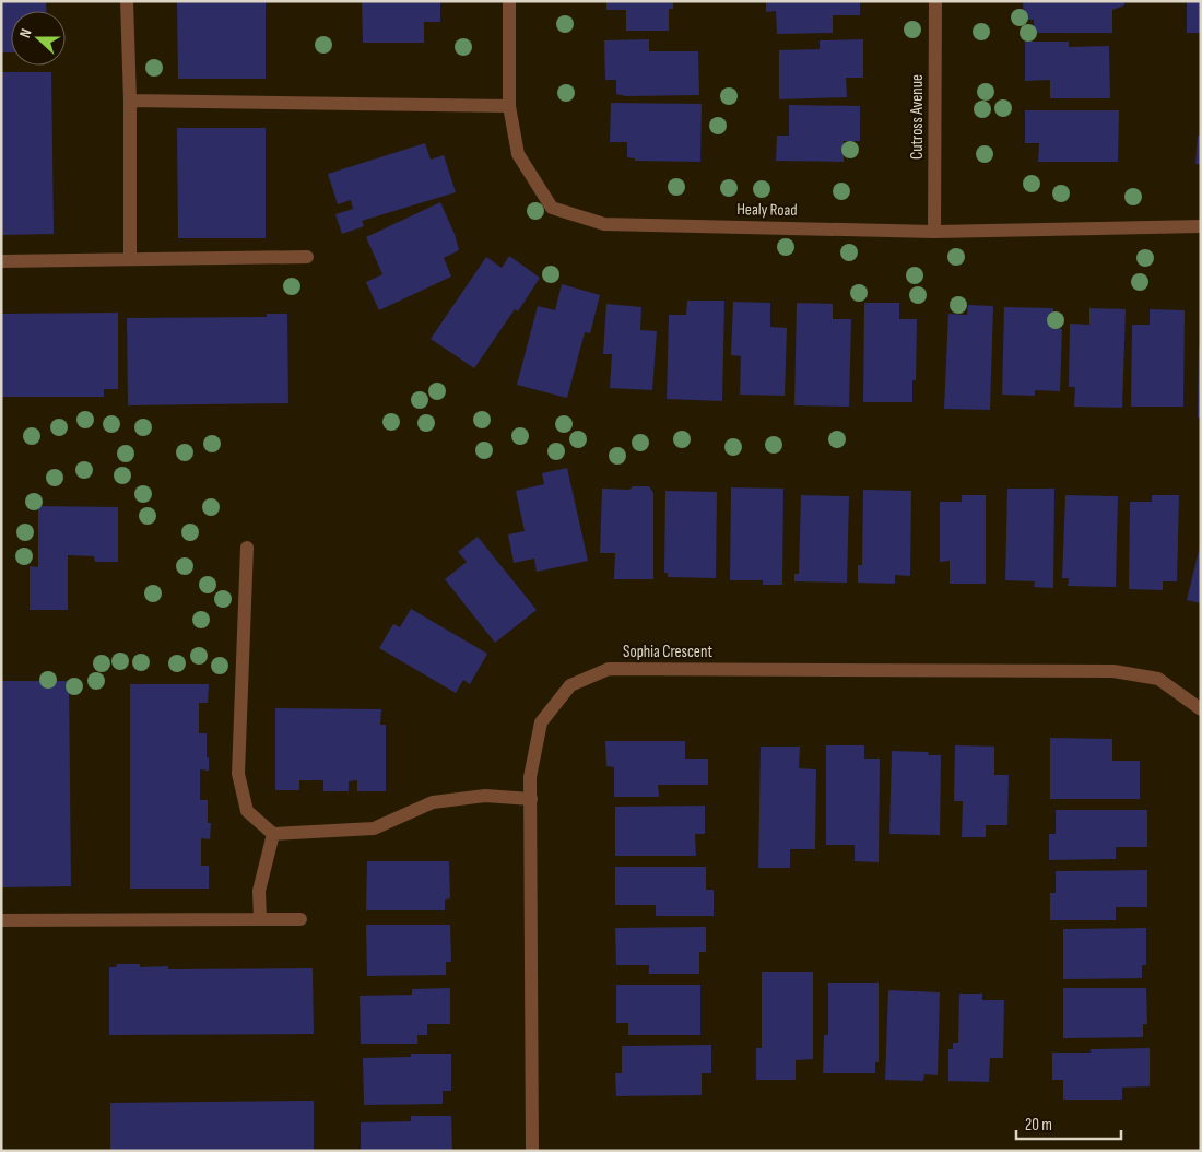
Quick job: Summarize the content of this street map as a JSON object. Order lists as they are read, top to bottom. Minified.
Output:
{"streets":{"street":["Cutross Avenue","Healy Road","Sophia Crescent"]},"crossings":[["Cutross Avenue","Healy Road"]],"scale_bar":"20 m","north":"left"}
